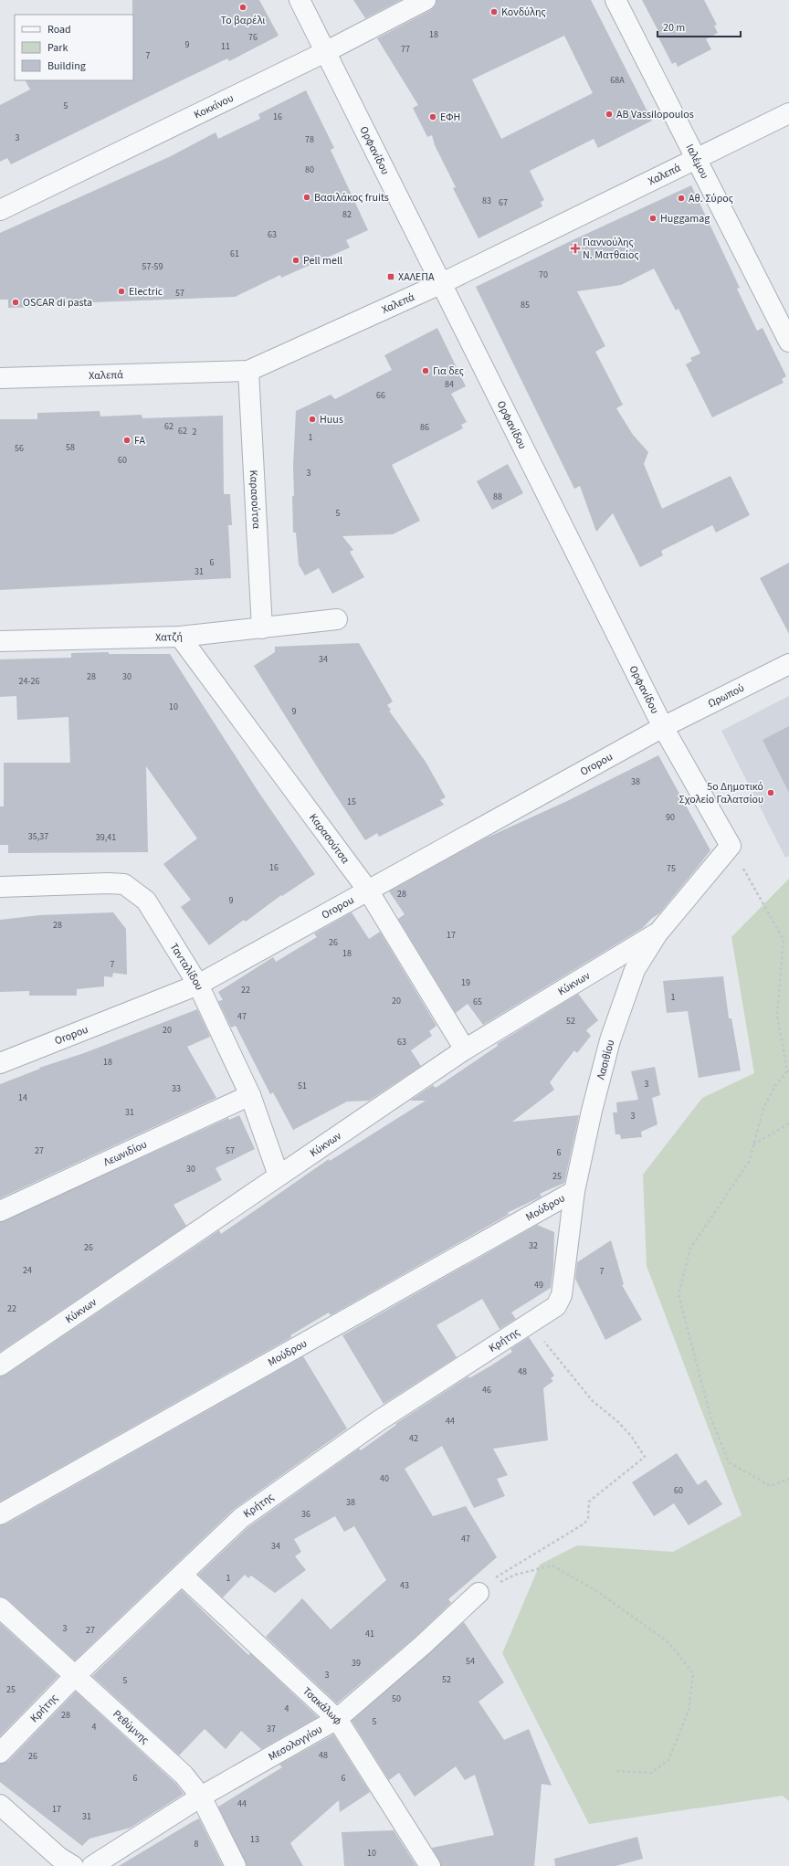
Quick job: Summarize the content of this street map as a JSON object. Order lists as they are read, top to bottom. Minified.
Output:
{"streets":{"street":["Κοκκίνου","Ορφανίδου","Ιαλέμου","Χαλεπά","Καρασούτσα","Χατζή","Ωρωπού","Oropou","Τανταλίδου","Κύκνων","Λασιθίου","Λεωνιδίου","Μούδρου","Κρήτης","Τσακάλωφ","Ρεθύμνης","Μεσολογγίου"]},"crossings":[["Κοκκίνου","Ορφανίδου"],["Ορφανίδου","Χαλεπά"],["Ορφανίδου","Ωρωπού"],["Ορφανίδου","Oropou"],["Ορφανίδου","Λασιθίου"],["Ιαλέμου","Χαλεπά"],["Χαλεπά","Καρασούτσα"],["Καρασούτσα","Χατζή"],["Καρασούτσα","Oropou"],["Καρασούτσα","Κύκνων"],["Ωρωπού","Oropou"],["Oropou","Τανταλίδου"],["Τανταλίδου","Κύκνων"],["Τανταλίδου","Λεωνιδίου"],["Κύκνων","Λασιθίου"],["Λασιθίου","Μούδρου"],["Λασιθίου","Κρήτης"],["Κρήτης","Τσακάλωφ"],["Κρήτης","Ρεθύμνης"],["Τσακάλωφ","Μεσολογγίου"],["Ρεθύμνης","Μεσολογγίου"]],"places":{"other":["Το βαρέλι","Κονδύλης","AB Vassilopoulos","ΕΦΗ","Βασιλάκος fruits","Αθ. Σύρος","Huggamag","Pell mell","Electric","OSCAR di pasta","Για δες","Huus","FA","5ο Δημοτικό Σχολείο Γαλατσίου"],"health":["Γιαννούλης Ν. Ματθαίος"],"transit":["ΧΑΛΕΠΑ"]},"house_numbers":["18","76","9","11","77","7","68Α","5","16","3","78","80","83","67","82","63","61","57-59","70","57","85","84","66","62","86","62","2","1","58","56","60","3","88","5","6","31","34","28","30","24-26","10","9","38","15","90","35,37","39,41","16","75","28","9","28","17","26","18","7","19","22","1","20","65","47","52","20","63","18","3","51","33","14","31","3","27","57","6","30","25","32","26","24","7","49","22","48","46","44","42","40","60","38","36","47","34","1","43","3","27","41","54","39","3","52","5","25","50","4","28","5","4","37","48","26","6","6","44","17","31","13","8","10"],"legend":["Road","Park","Building"],"scale_bar":"20 m"}
